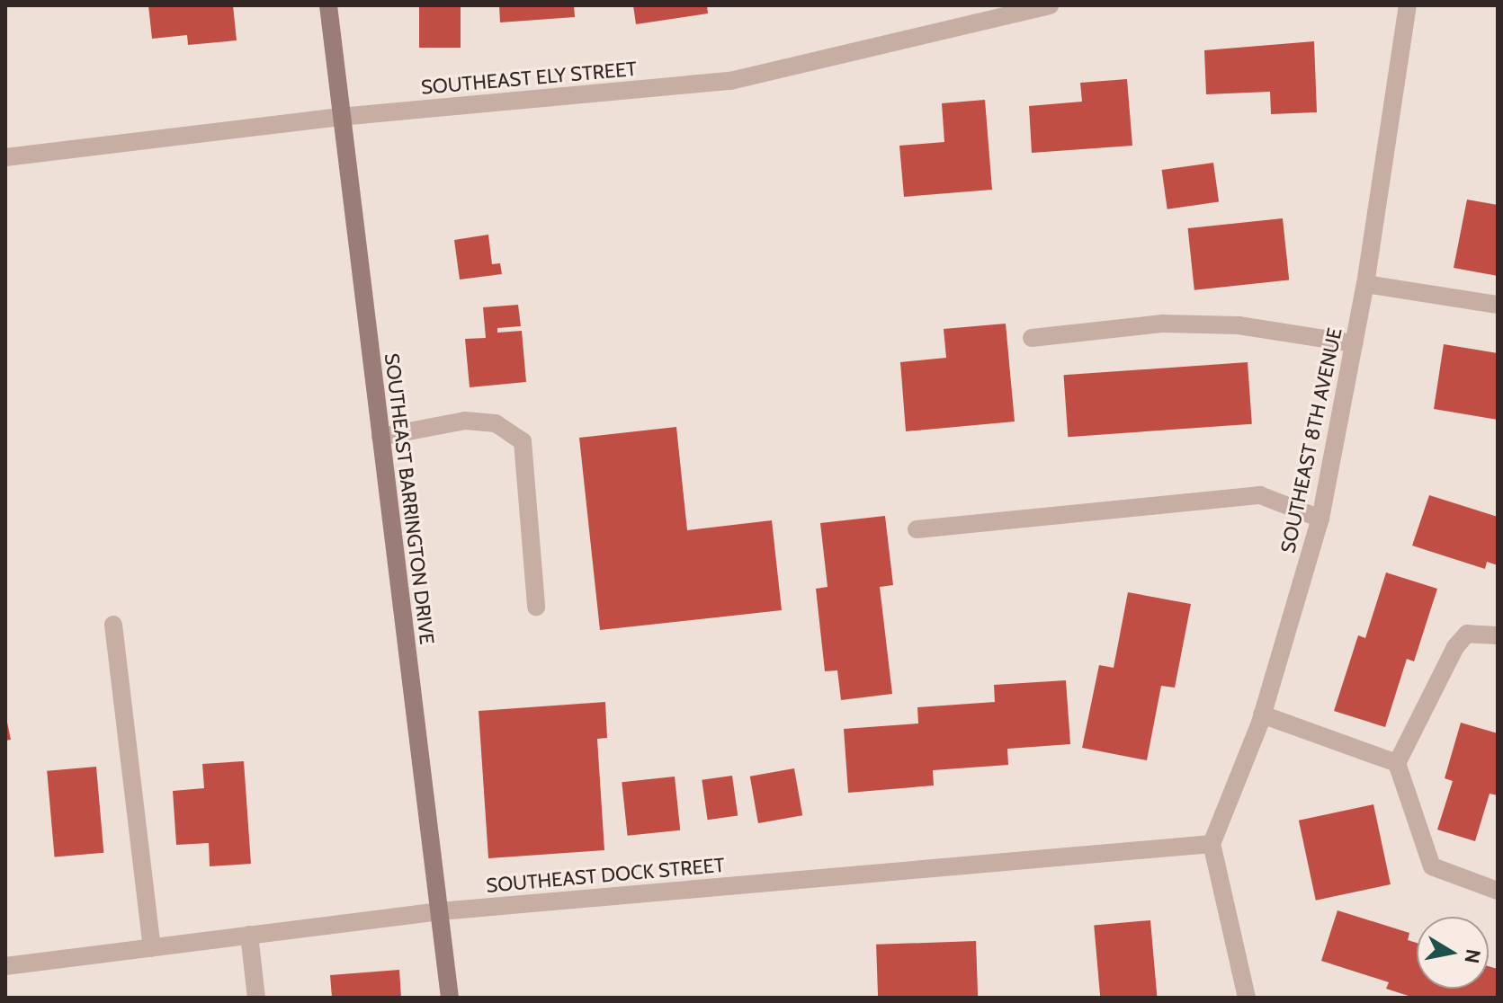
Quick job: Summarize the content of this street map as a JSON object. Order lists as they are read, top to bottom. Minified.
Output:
{"streets":{"street":["SOUTHEAST ELY STREET","SOUTHEAST 8TH AVENUE","SOUTHEAST BARRINGTON DRIVE","SOUTHEAST DOCK STREET"]},"crossings":[["SOUTHEAST ELY STREET","SOUTHEAST BARRINGTON DRIVE"],["SOUTHEAST 8TH AVENUE","SOUTHEAST DOCK STREET"],["SOUTHEAST BARRINGTON DRIVE","SOUTHEAST DOCK STREET"]],"north":"right"}
